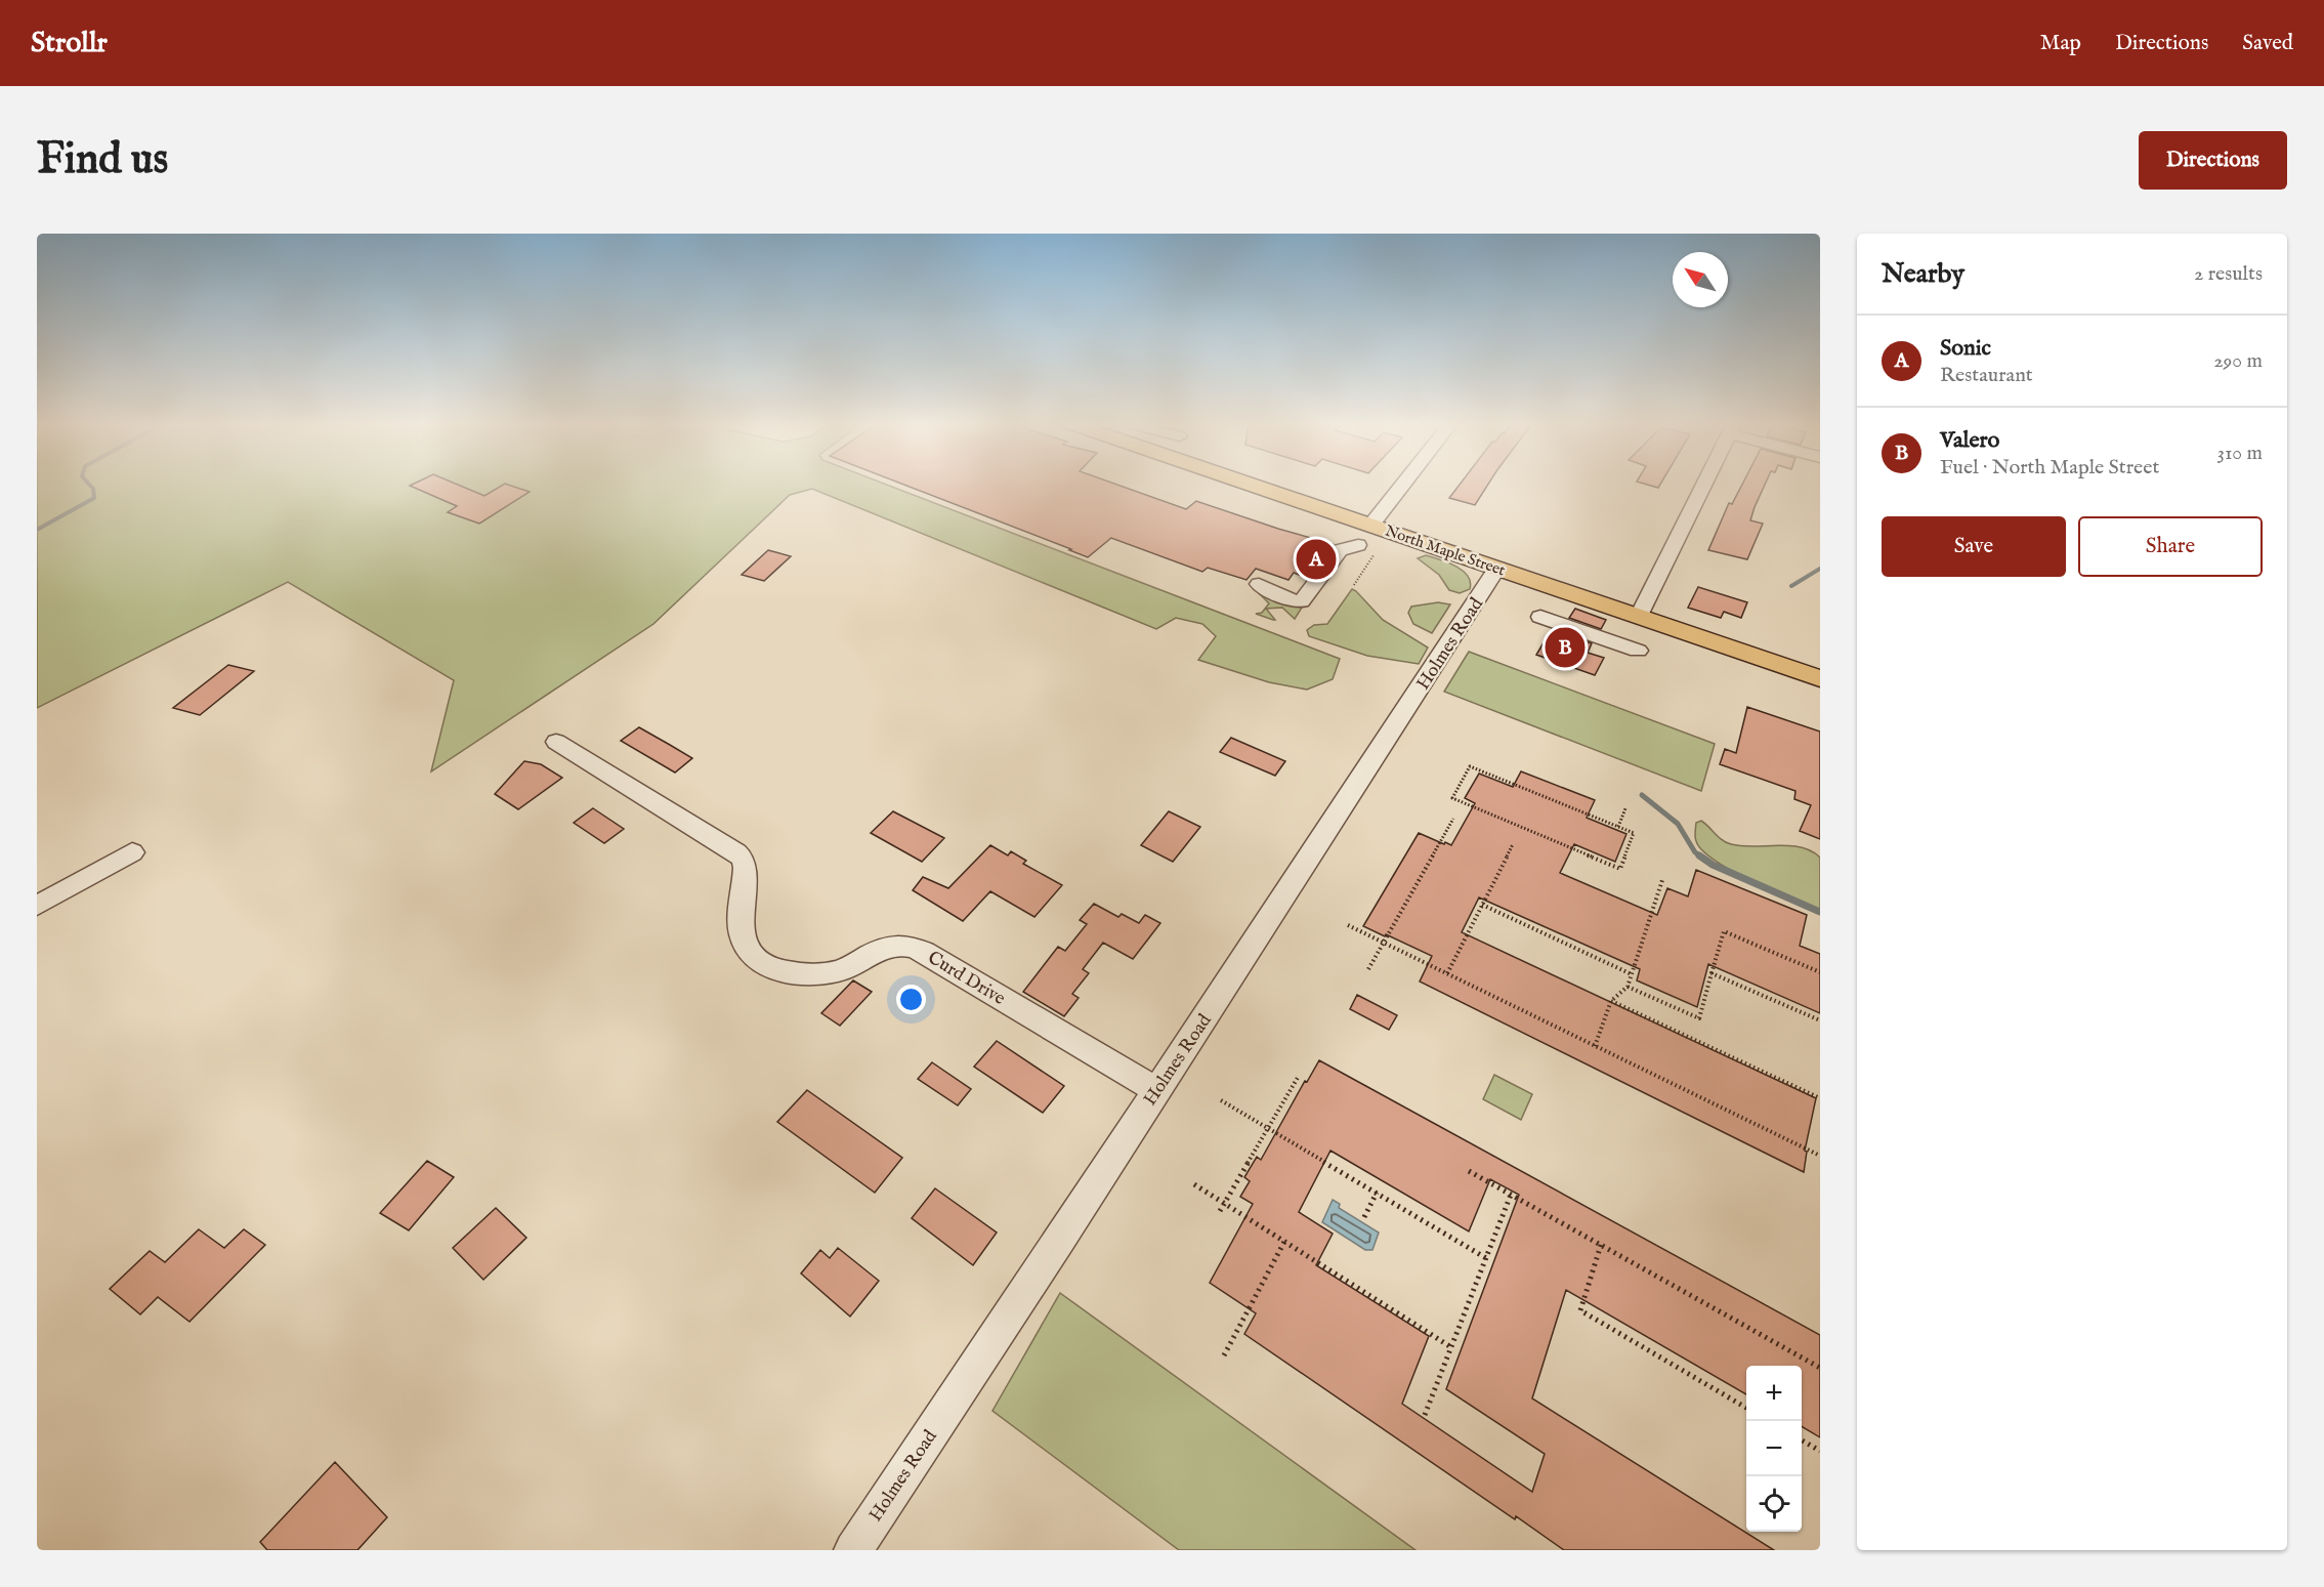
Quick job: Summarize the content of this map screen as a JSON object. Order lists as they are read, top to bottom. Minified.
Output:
{"streets":{"main road":["North Maple Street"],"street":["Holmes Road","Curd Drive"]},"crossings":[["North Maple Street","Holmes Road"],["Holmes Road","Curd Drive"]],"north":"top left","page":{"header":"Strollr","nav":["Map","Directions","Saved"],"buttons":["Directions",["Save","Share"]],"title":"Find us","heading":["Nearby","2 results"],"list":[{"mark":"A","name":"Sonic","note":"Restaurant","value":"290 m"},{"mark":"B","name":"Valero","note":"Fuel · North Maple Street","value":"310 m"}],"pins":["A","B"],"map_buttons":["+","−"]}}
